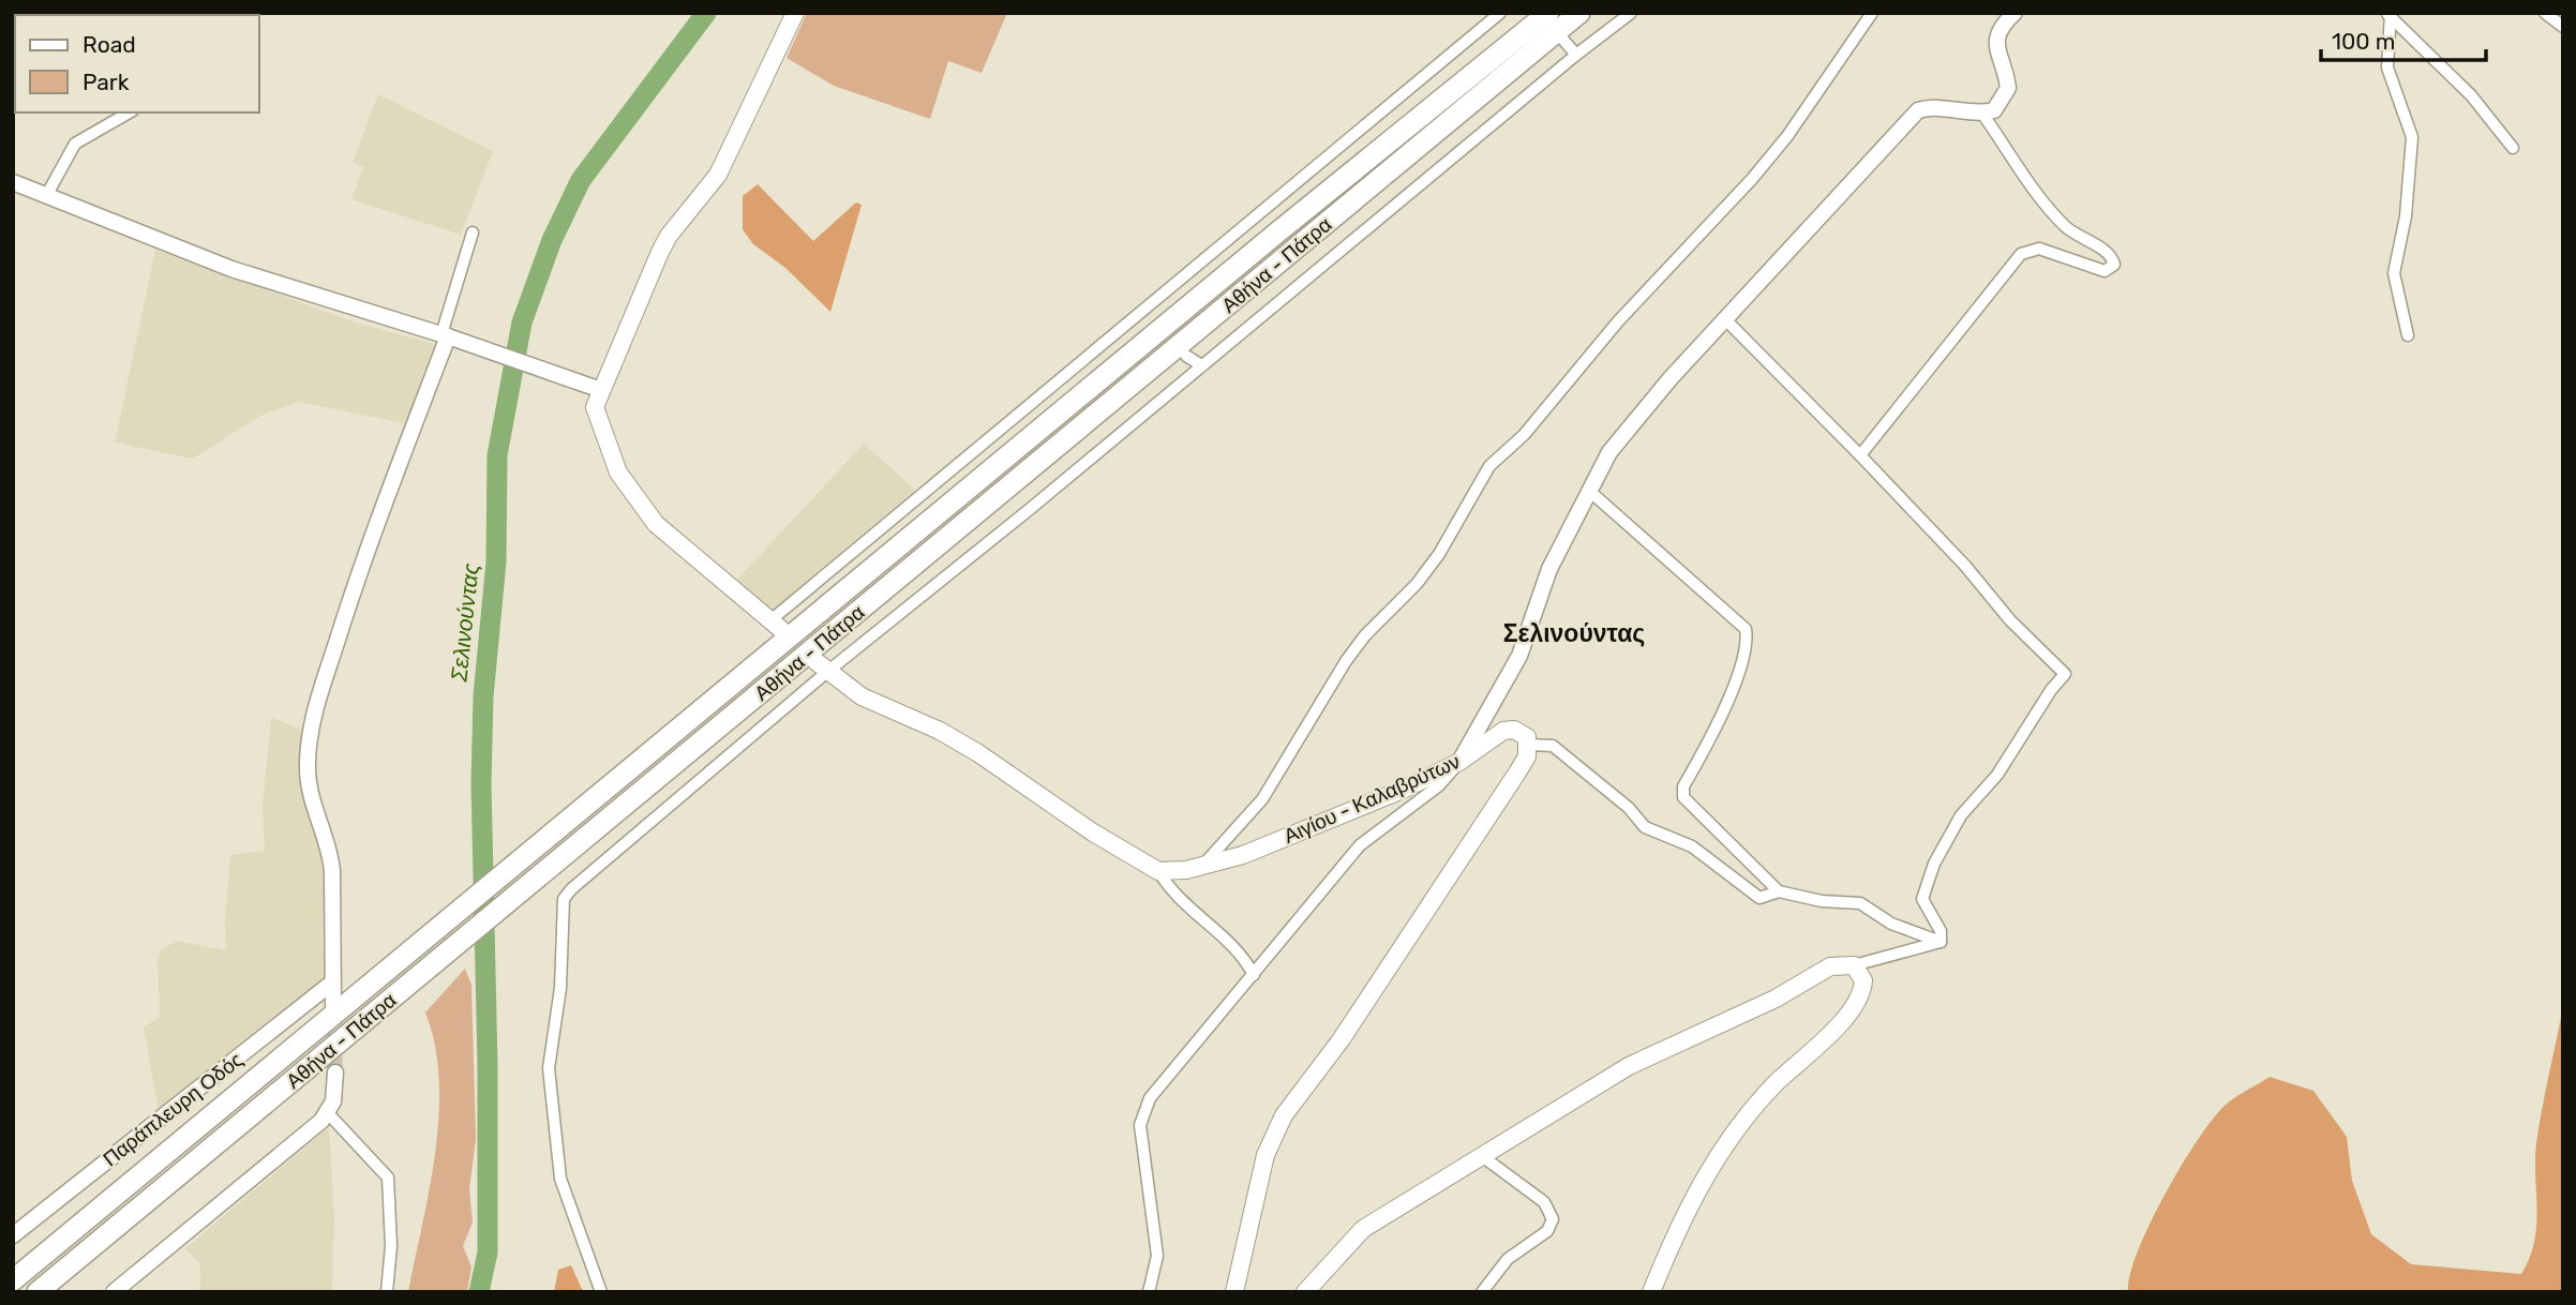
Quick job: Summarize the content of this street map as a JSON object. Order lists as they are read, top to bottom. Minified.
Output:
{"streets":{"highway":["Αθήνα - Πάτρα"],"main road":["Αιγίου - Καλαβρύτων"],"street":["Παράπλευρη Οδός"]},"districts":["Σελινούντας"],"water":["Σελινούντας"],"legend":["Road","Park"],"scale_bar":"100 m"}
